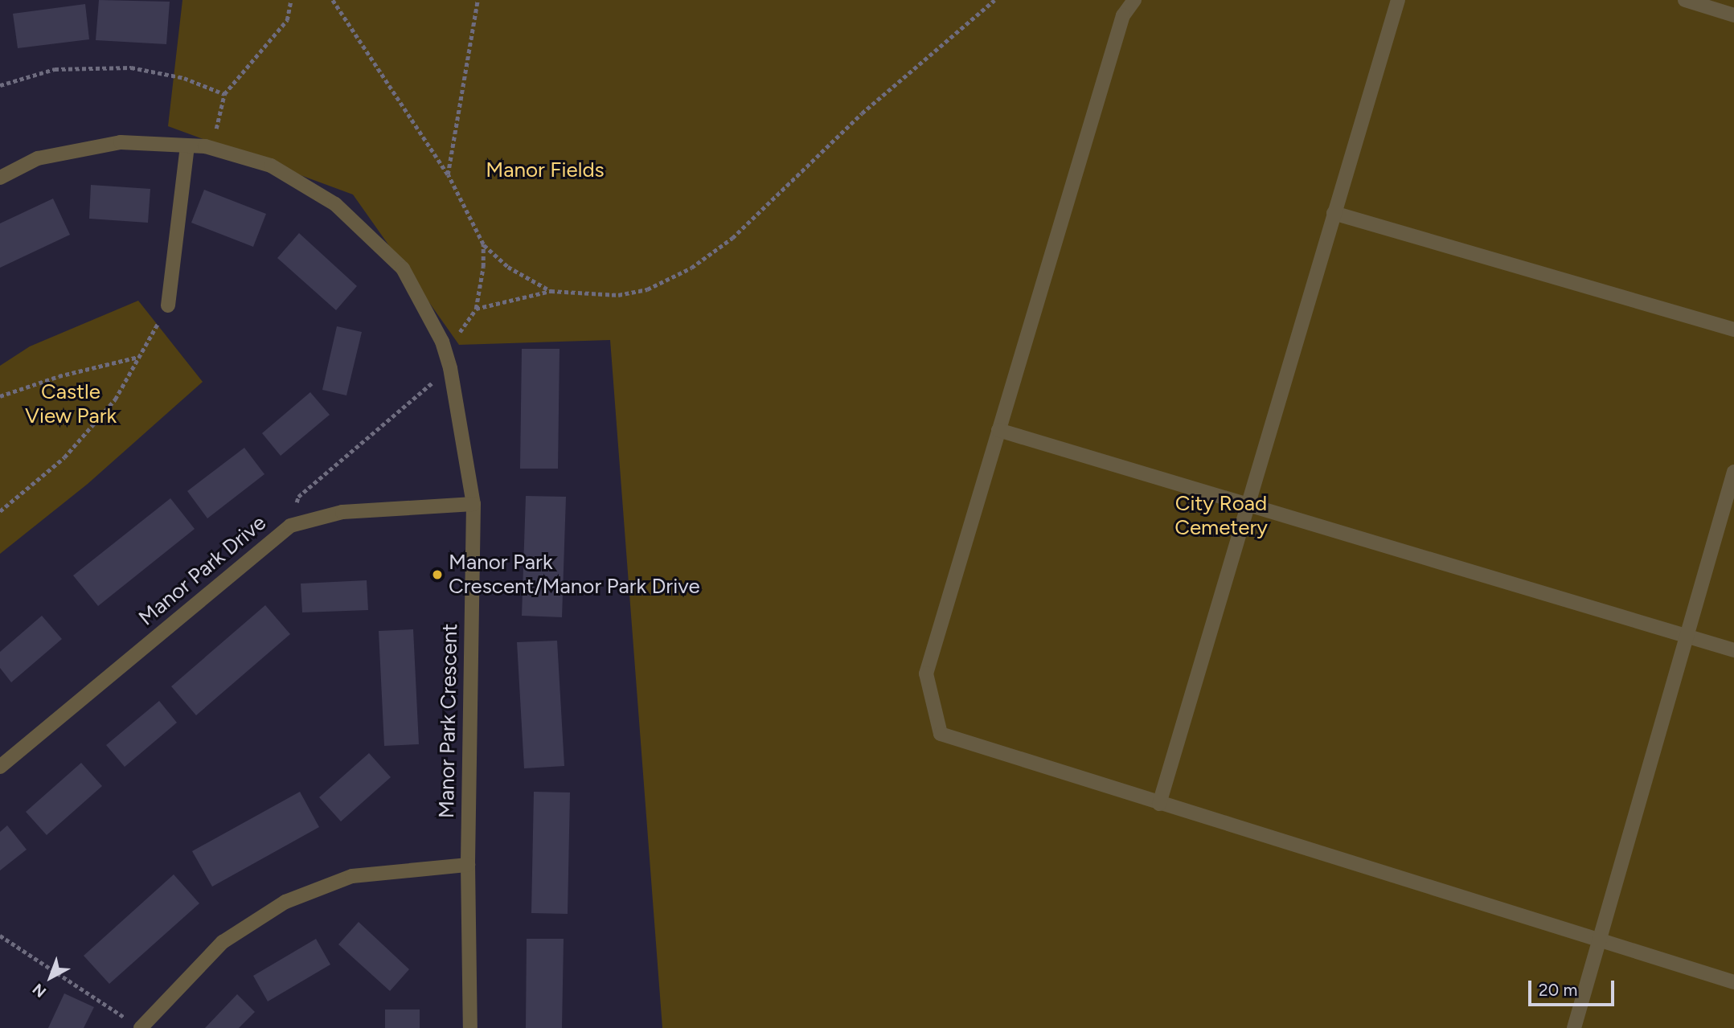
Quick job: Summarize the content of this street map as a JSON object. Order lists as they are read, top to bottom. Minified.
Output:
{"streets":{"street":["Manor Park Drive","Manor Park Crescent"]},"crossings":[["Manor Park Drive","Manor Park Crescent"]],"parks":["Manor Fields","Castle View Park","City Road Cemetery"],"places":["Manor Park Crescent/Manor Park Drive"],"scale_bar":"20 m","north":"bottom left"}
